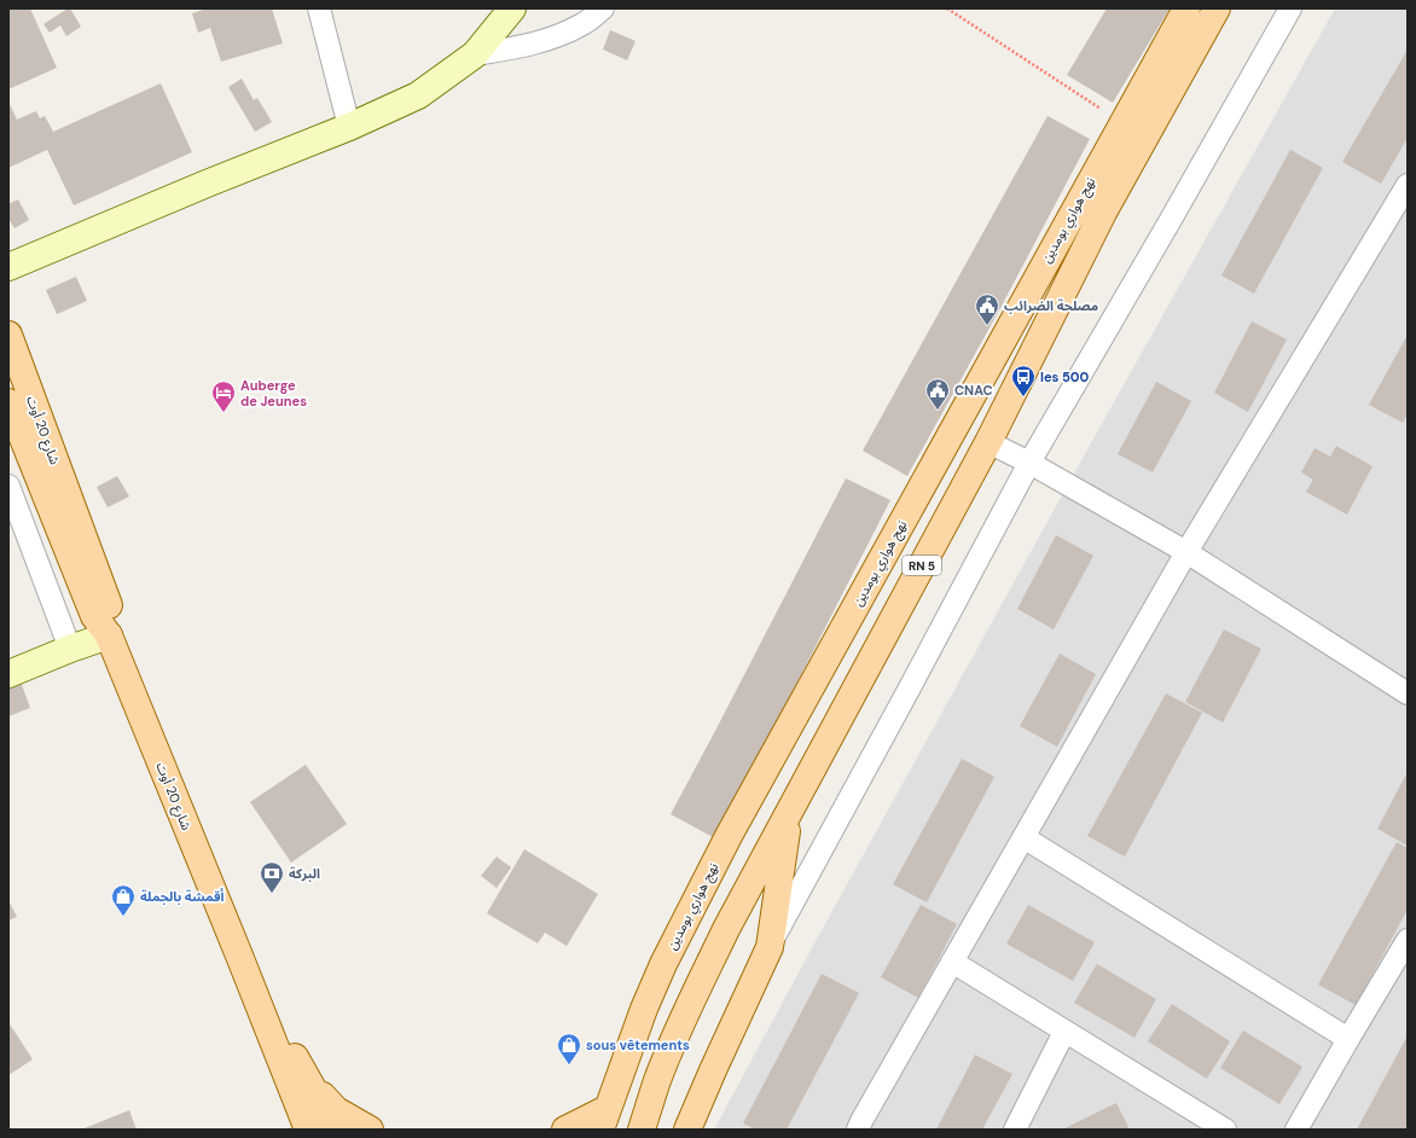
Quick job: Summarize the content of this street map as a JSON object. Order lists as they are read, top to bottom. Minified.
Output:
{"streets":{"main road":["نهج هواري بومدين","شارع 20 أوت","RN 5"]},"places":{"public building":["مصلحة الضرائب","CNAC"],"bus stop":["les 500"],"hotel":["Auberge de Jeunes"],"bank":["البركة"],"shop":["أقمشة بالجملة","sous vêtements"]}}
